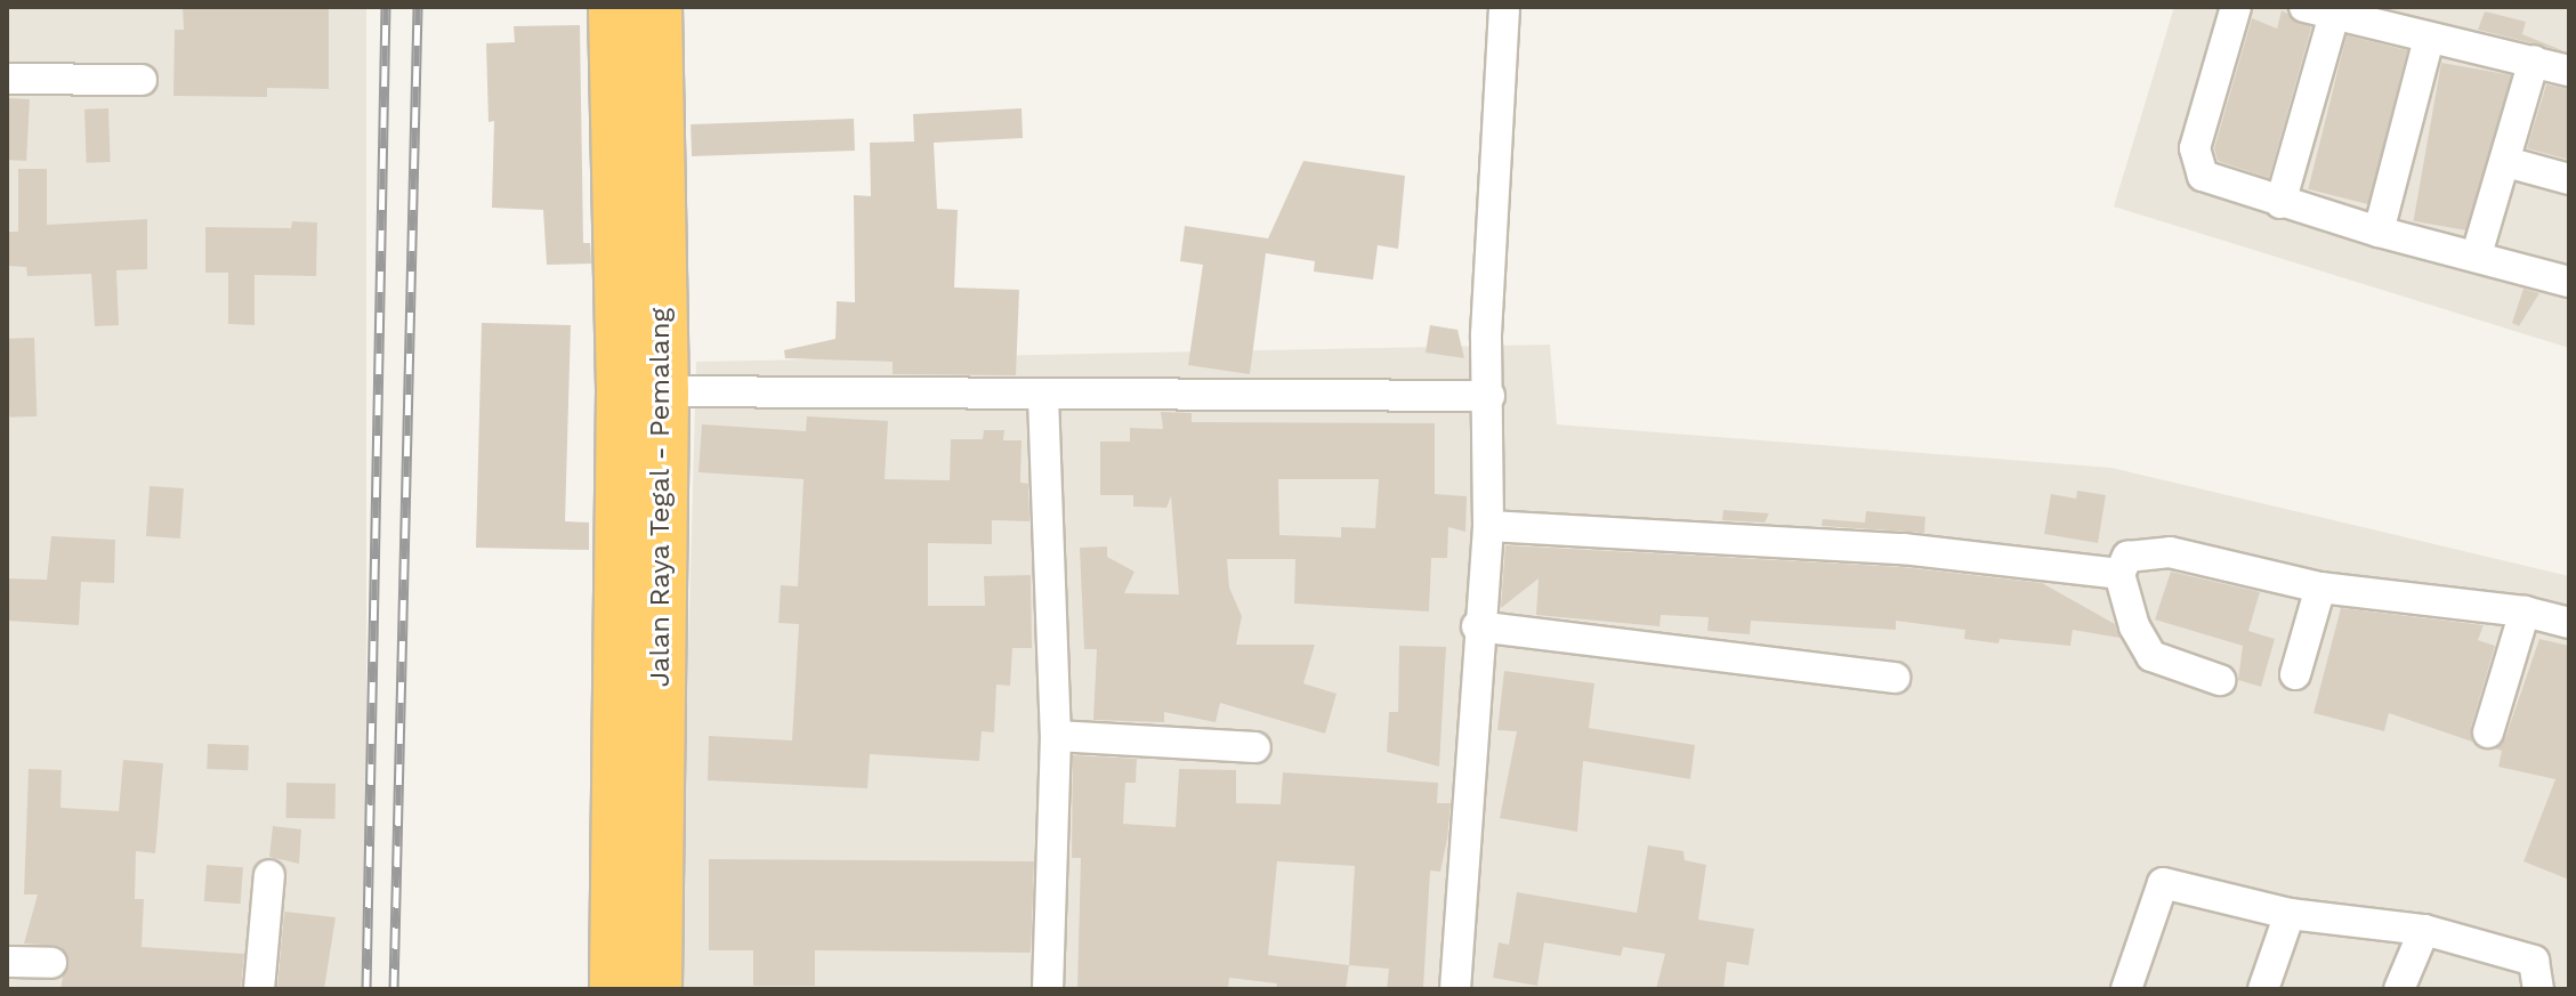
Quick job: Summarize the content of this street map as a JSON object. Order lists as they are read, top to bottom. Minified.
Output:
{"streets":{"highway":["Jalan Raya Tegal - Pemalang"]}}
